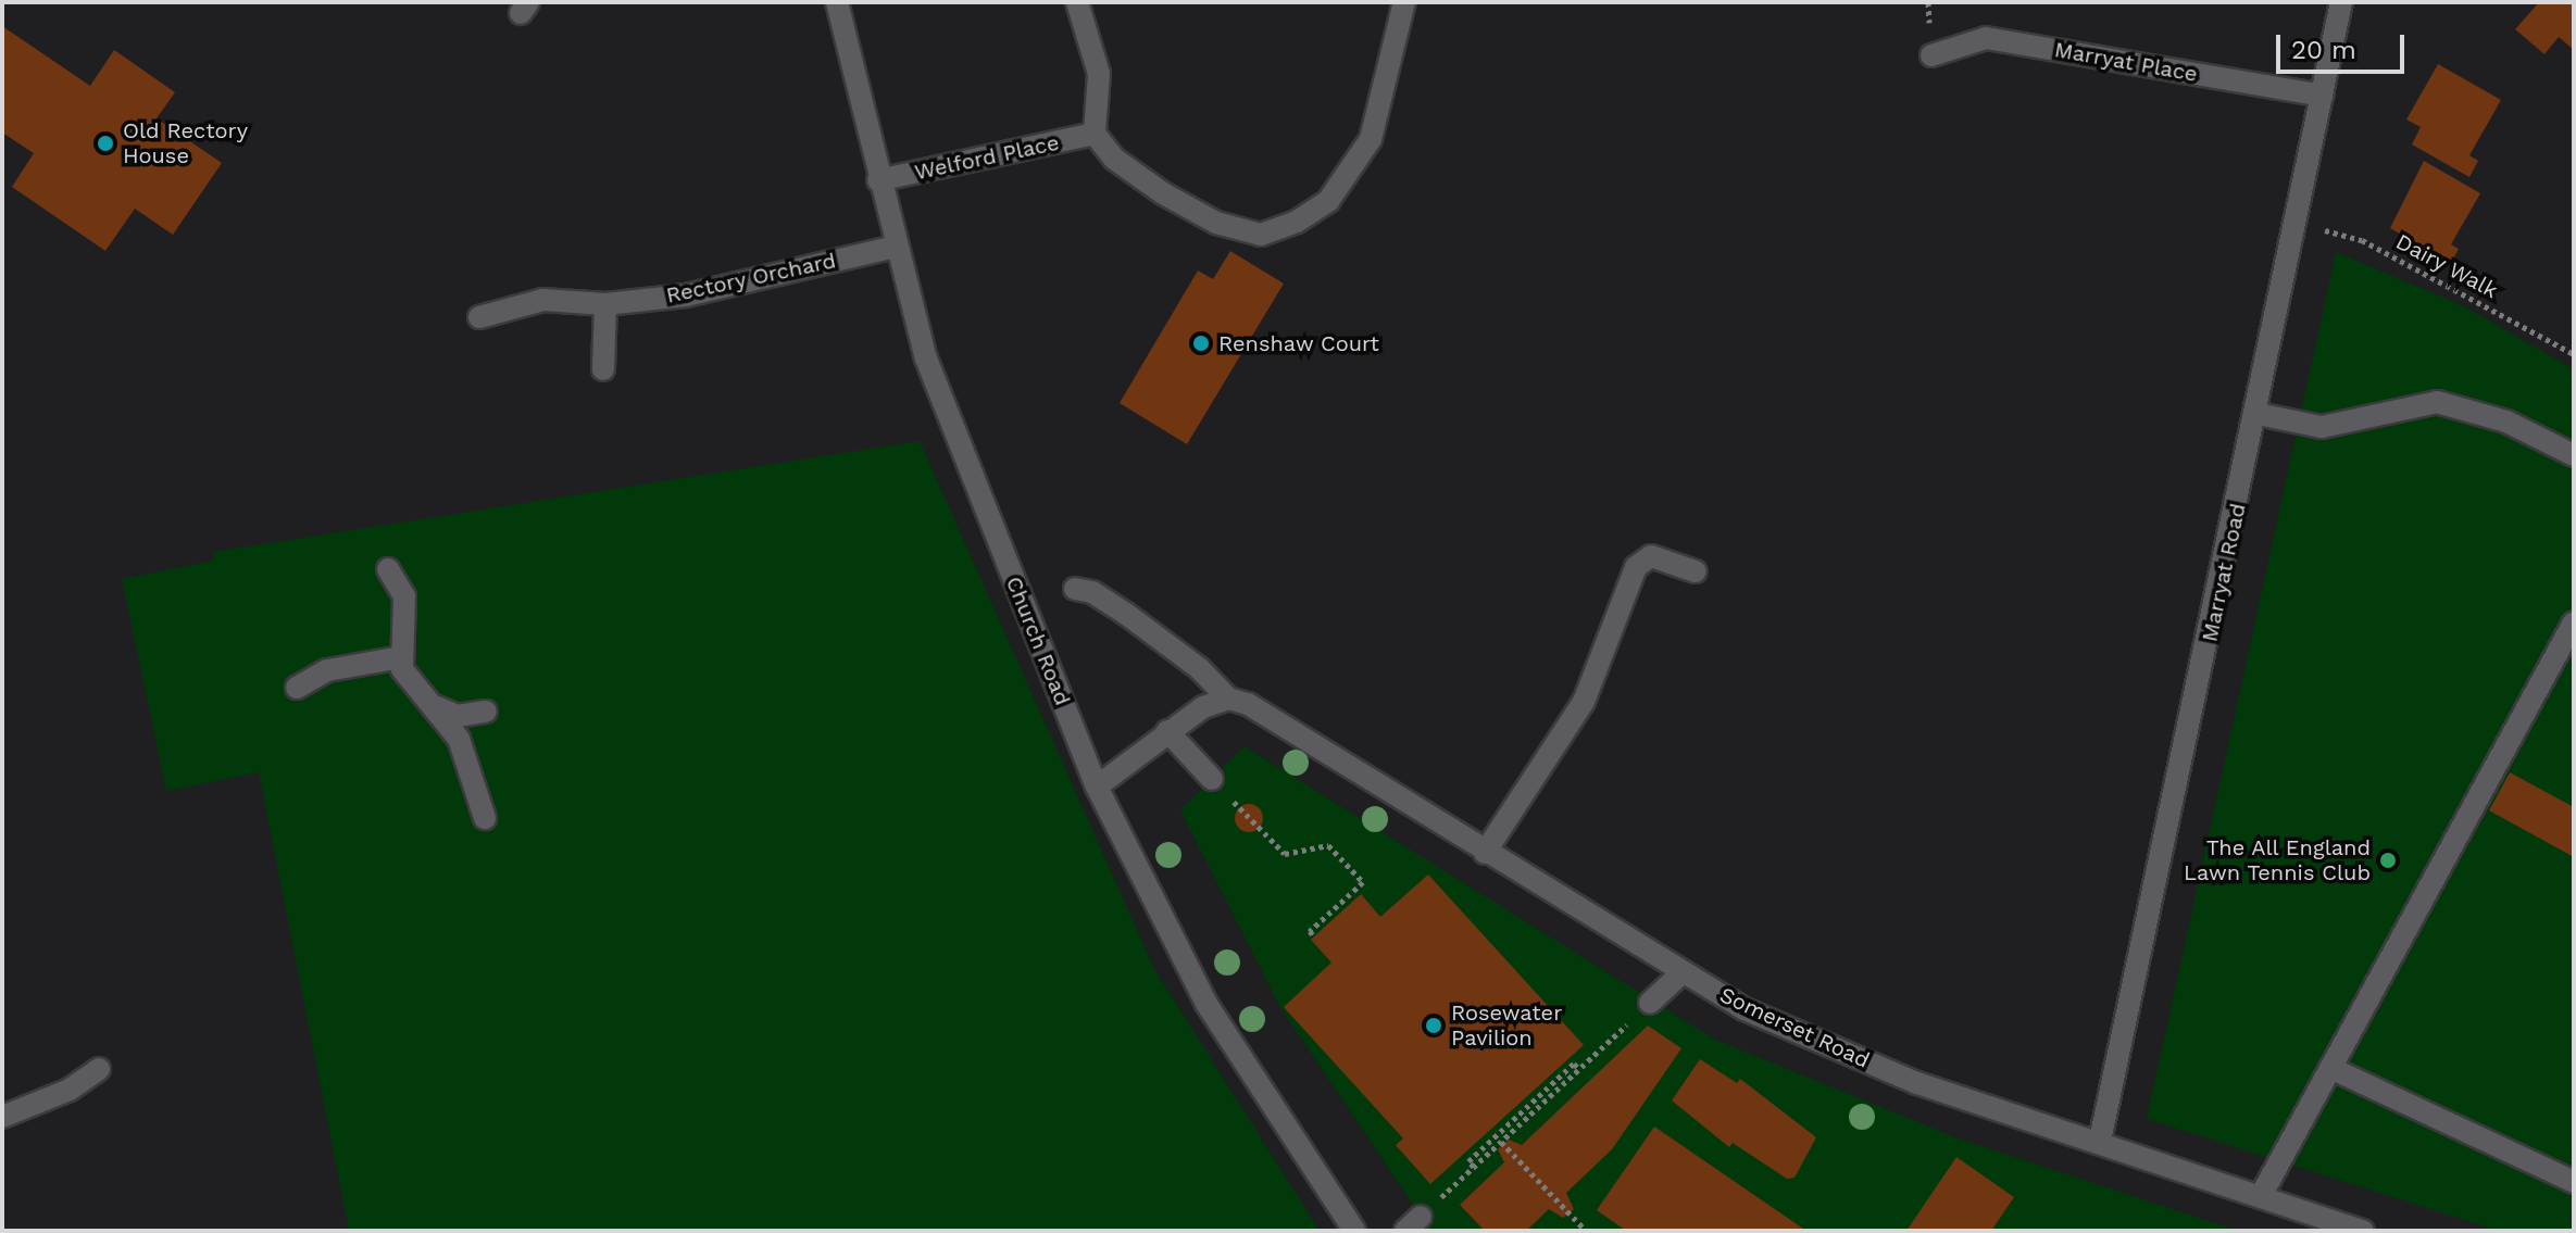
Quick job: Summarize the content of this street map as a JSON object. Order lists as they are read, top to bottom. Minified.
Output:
{"streets":{"street":["Marryat Place","Welford Place","Rectory Orchard","Marryat Road","Church Road","Somerset Road"],"path":["Dairy Walk"]},"crossings":[["Marryat Place","Marryat Road"],["Welford Place","Church Road"],["Dairy Walk","Marryat Road"],["Rectory Orchard","Church Road"],["Marryat Road","Somerset Road"]],"places":["Old Rectory House","Renshaw Court","The All England Lawn Tennis Club","Rosewater Pavilion"],"scale_bar":"20 m"}
